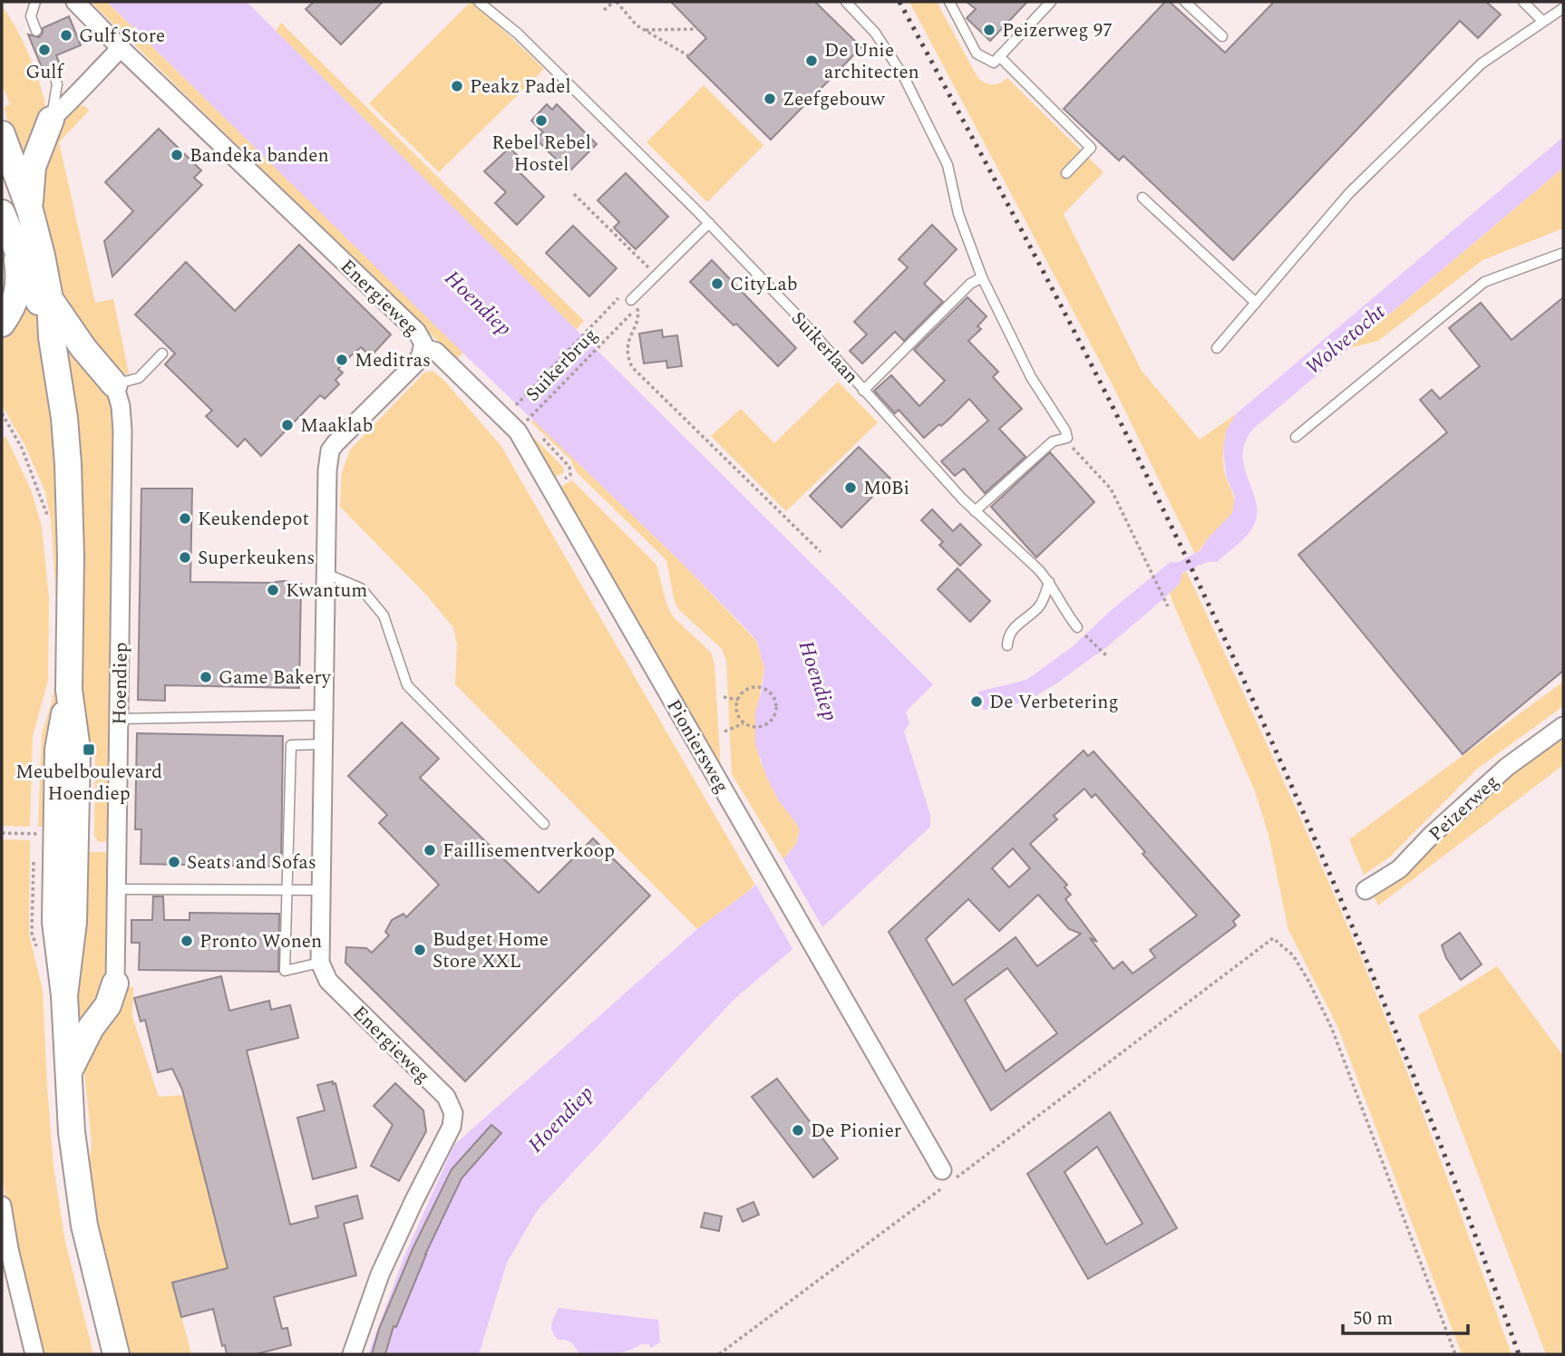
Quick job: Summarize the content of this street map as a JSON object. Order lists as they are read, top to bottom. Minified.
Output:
{"streets":{"street":["Energieweg","Hoendiep","Pioniersweg","Peizerweg"],"lane":["Suikerlaan"],"path":["Suikerbrug"]},"crossings":[["Energieweg","Pioniersweg"]],"water":["Hoendiep","Wolvetocht"],"places":{"other":["Peizerweg 97","Gulf Store","Gulf","De Unie architecten","Peakz Padel","Zeefgebouw","Rebel Rebel Hostel","Bandeka banden","CityLab","Meditras","Maaklab","M0Bi","Keukendepot","Superkeukens","Kwantum","Game Bakery","De Verbetering","Faillisementverkoop","Seats and Sofas","Pronto Wonen","Budget Home Store XXL","De Pionier"],"transit":["Meubelboulevard Hoendiep"]},"scale_bar":"50 m"}
